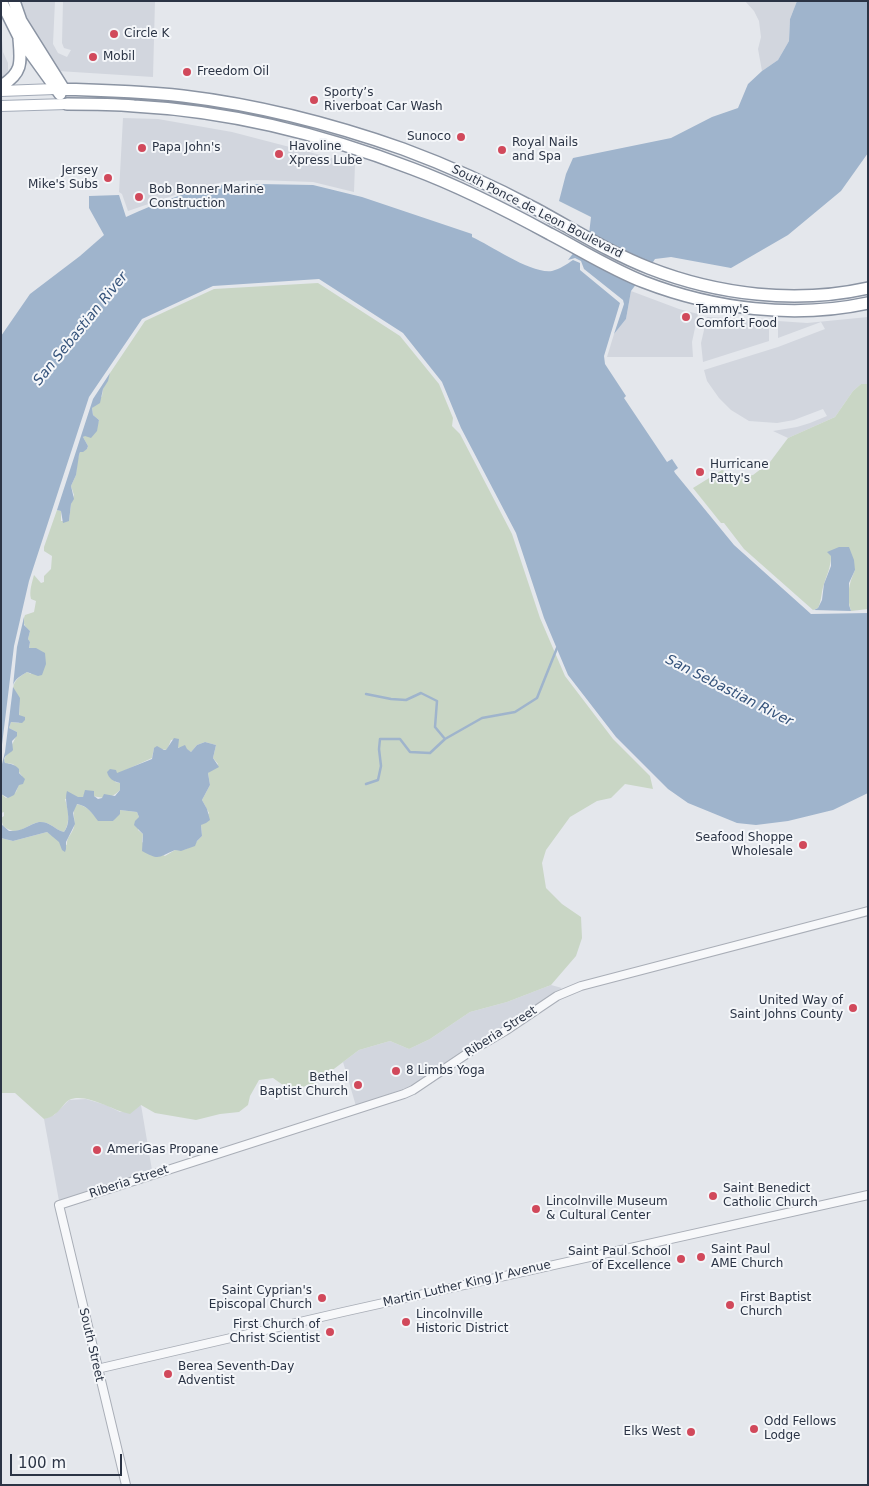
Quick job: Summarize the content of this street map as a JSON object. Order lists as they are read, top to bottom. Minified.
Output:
{"streets":{"highway":["South Ponce de Leon Boulevard"],"street":["Riberia Street","Martin Luther King Jr Avenue","South Street"]},"crossings":[["Riberia Street","South Street"],["Martin Luther King Jr Avenue","South Street"]],"water":["San Sebastian River"],"places":["Circle K","Mobil","Freedom Oil","Sporty’s Riverboat Car Wash","Sunoco","Papa John's","Royal Nails and Spa","Havoline Xpress Lube","Jersey Mike's Subs","Bob Bonner Marine Construction","Tammy's Comfort Food","Hurricane Patty's","Seafood Shoppe Wholesale","United Way of Saint Johns County","8 Limbs Yoga","Bethel Baptist Church","AmeriGas Propane","Saint Benedict Catholic Church","Lincolnville Museum & Cultural Center","Saint Paul AME Church","Saint Paul School of Excellence","Saint Cyprian's Episcopal Church","First Baptist Church","Lincolnville Historic District","First Church of Christ Scientist","Berea Seventh-Day Adventist","Odd Fellows Lodge","Elks West"],"scale_bar":"100 m"}
